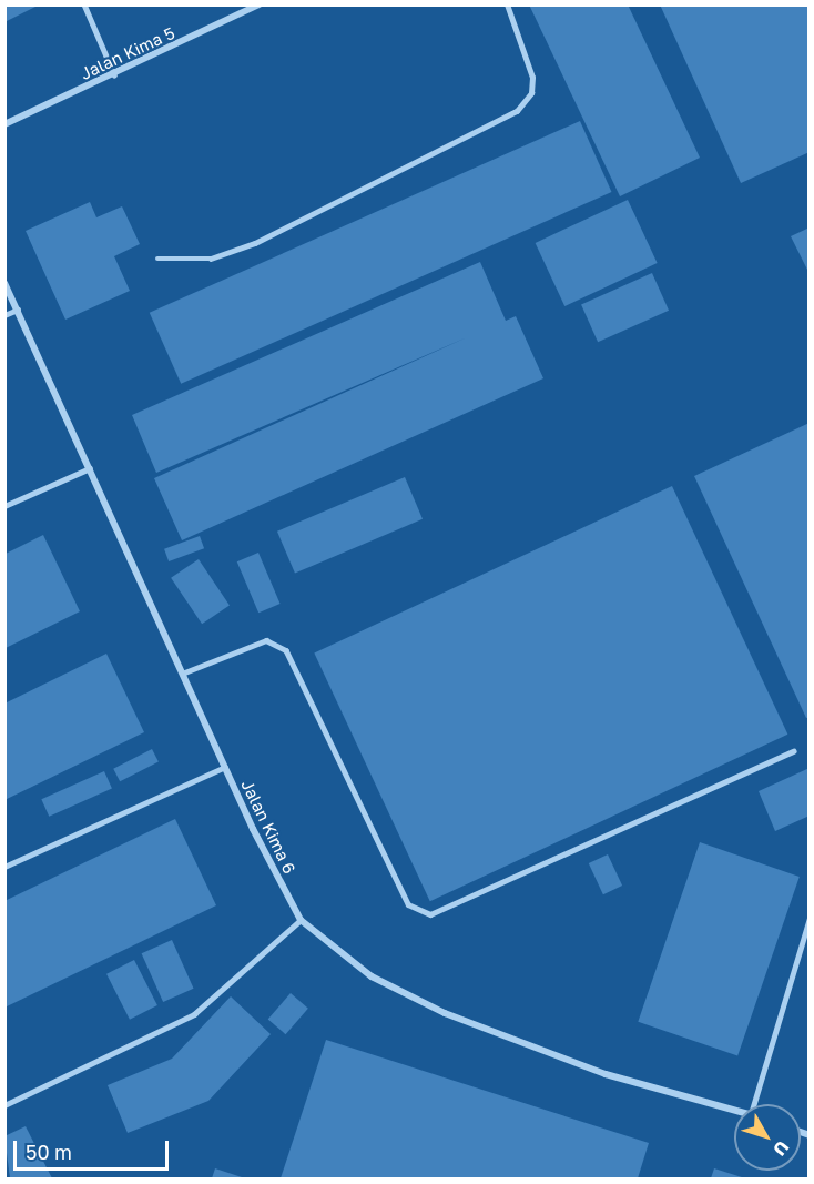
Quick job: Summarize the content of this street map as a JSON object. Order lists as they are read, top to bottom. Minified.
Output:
{"streets":{"street":["Jalan Kima 5","Jalan Kima 6"]},"scale_bar":"50 m","north":"bottom right"}
